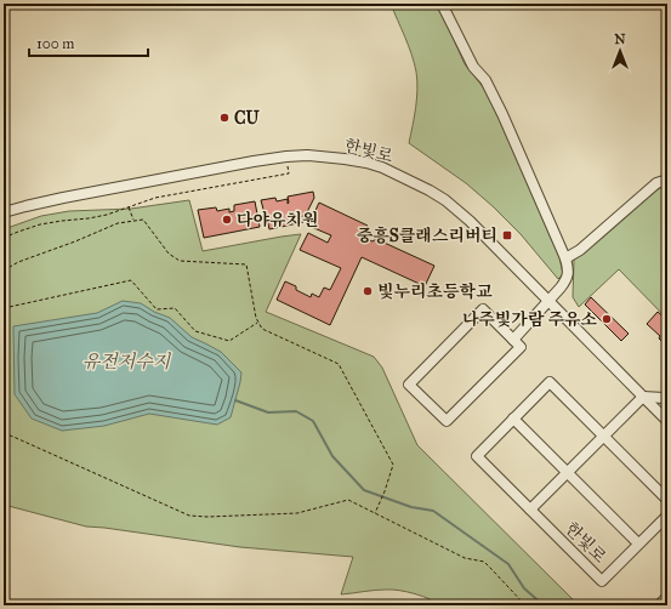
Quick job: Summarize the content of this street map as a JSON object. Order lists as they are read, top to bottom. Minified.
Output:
{"streets":{"street":["한빛로"]},"water":["유전저수지"],"places":{"other":["CU","다야유치원","빛누리초등학교","나주빛가람 주유소"],"transit":["중흥S클래스리버티"]},"scale_bar":"100 m","north":"top"}
